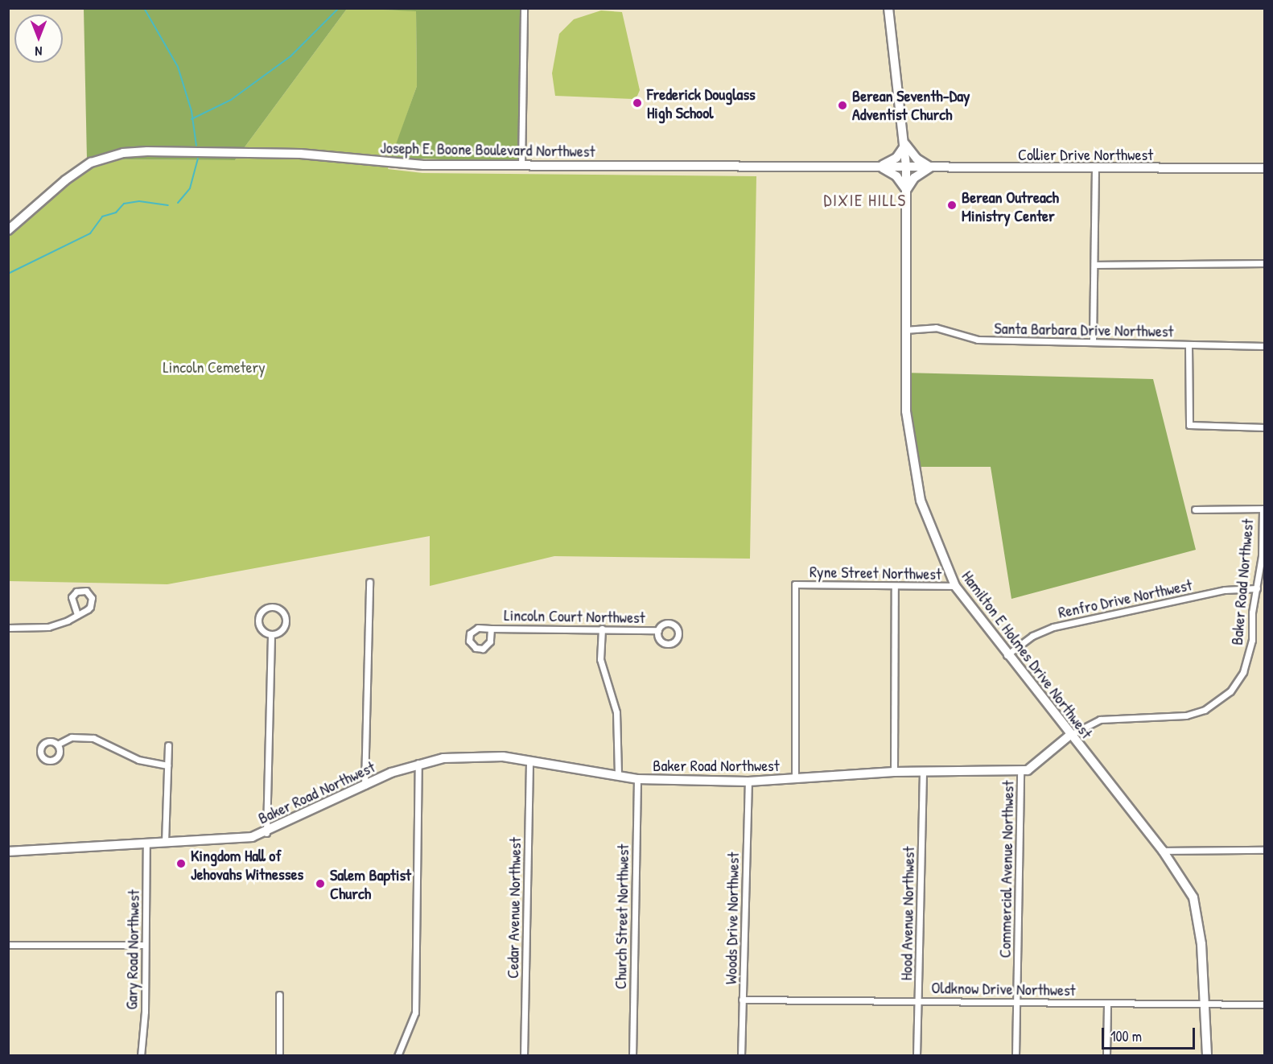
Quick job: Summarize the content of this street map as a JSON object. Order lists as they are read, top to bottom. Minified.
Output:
{"streets":{"main road":["Joseph E. Boone Boulevard Northwest","Collier Drive Northwest","Baker Road Northwest","Hamilton E Holmes Drive Northwest"],"street":["Santa Barbara Drive Northwest","Ryne Street Northwest","Renfro Drive Northwest","Lincoln Court Northwest","Commercial Avenue Northwest","Cedar Avenue Northwest","Hood Avenue Northwest","Church Street Northwest","Woods Drive Northwest","Gary Road Northwest","Oldknow Drive Northwest"]},"crossings":[["Joseph E. Boone Boulevard Northwest","Collier Drive Northwest"],["Joseph E. Boone Boulevard Northwest","Hamilton E Holmes Drive Northwest"],["Collier Drive Northwest","Hamilton E Holmes Drive Northwest"],["Santa Barbara Drive Northwest","Hamilton E Holmes Drive Northwest"],["Ryne Street Northwest","Baker Road Northwest"],["Ryne Street Northwest","Hamilton E Holmes Drive Northwest"],["Baker Road Northwest","Renfro Drive Northwest"],["Baker Road Northwest","Hamilton E Holmes Drive Northwest"],["Baker Road Northwest","Commercial Avenue Northwest"],["Baker Road Northwest","Cedar Avenue Northwest"],["Baker Road Northwest","Hood Avenue Northwest"],["Baker Road Northwest","Church Street Northwest"],["Baker Road Northwest","Woods Drive Northwest"],["Baker Road Northwest","Gary Road Northwest"],["Renfro Drive Northwest","Hamilton E Holmes Drive Northwest"],["Hamilton E Holmes Drive Northwest","Oldknow Drive Northwest"],["Commercial Avenue Northwest","Oldknow Drive Northwest"],["Hood Avenue Northwest","Oldknow Drive Northwest"],["Woods Drive Northwest","Oldknow Drive Northwest"]],"districts":["DIXIE HILLS"],"parks":["Lincoln Cemetery"],"places":["Frederick Douglass High School","Berean Seventh-Day Adventist Church","Berean Outreach Ministry Center","Kingdom Hall of Jehovahs Witnesses","Salem Baptist Church"],"scale_bar":"100 m","north":"bottom"}
